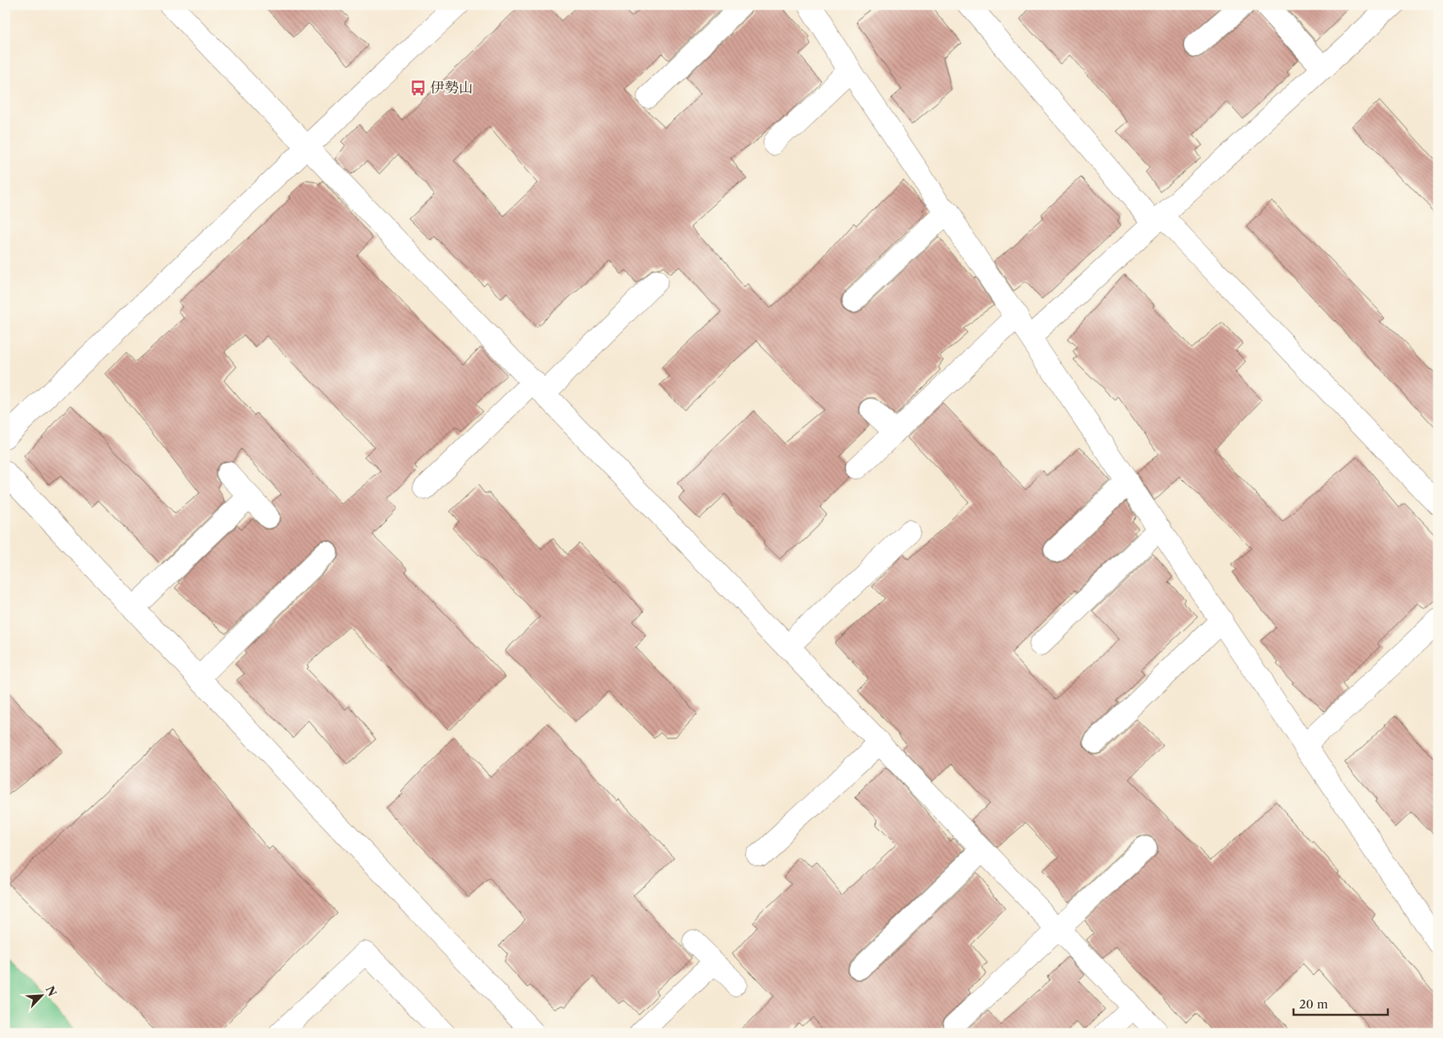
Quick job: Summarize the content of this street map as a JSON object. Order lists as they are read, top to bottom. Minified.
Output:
{"places":{"bus stop":["伊勢山"]},"scale_bar":"20 m","north":"top right"}
